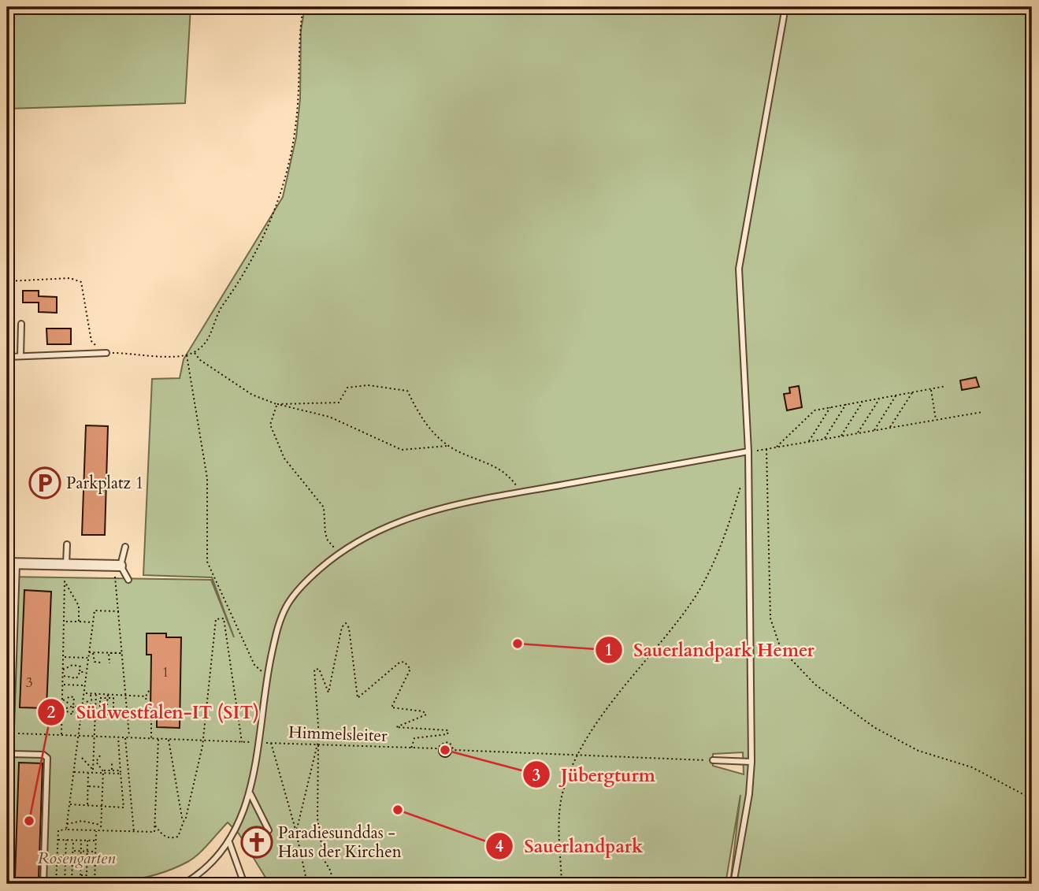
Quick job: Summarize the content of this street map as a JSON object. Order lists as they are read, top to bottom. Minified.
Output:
{"streets":{"path":["Himmelsleiter"]},"parks":["Rosengarten"],"places":{"parking":["Parkplatz 1"],"other":["Sauerlandpark Hemer","Jübergturm","Sauerlandpark","Südwestfalen-IT (SIT)"],"church":["Paradiesunddas - Haus der Kirchen"]},"house_numbers":["1","3"]}
